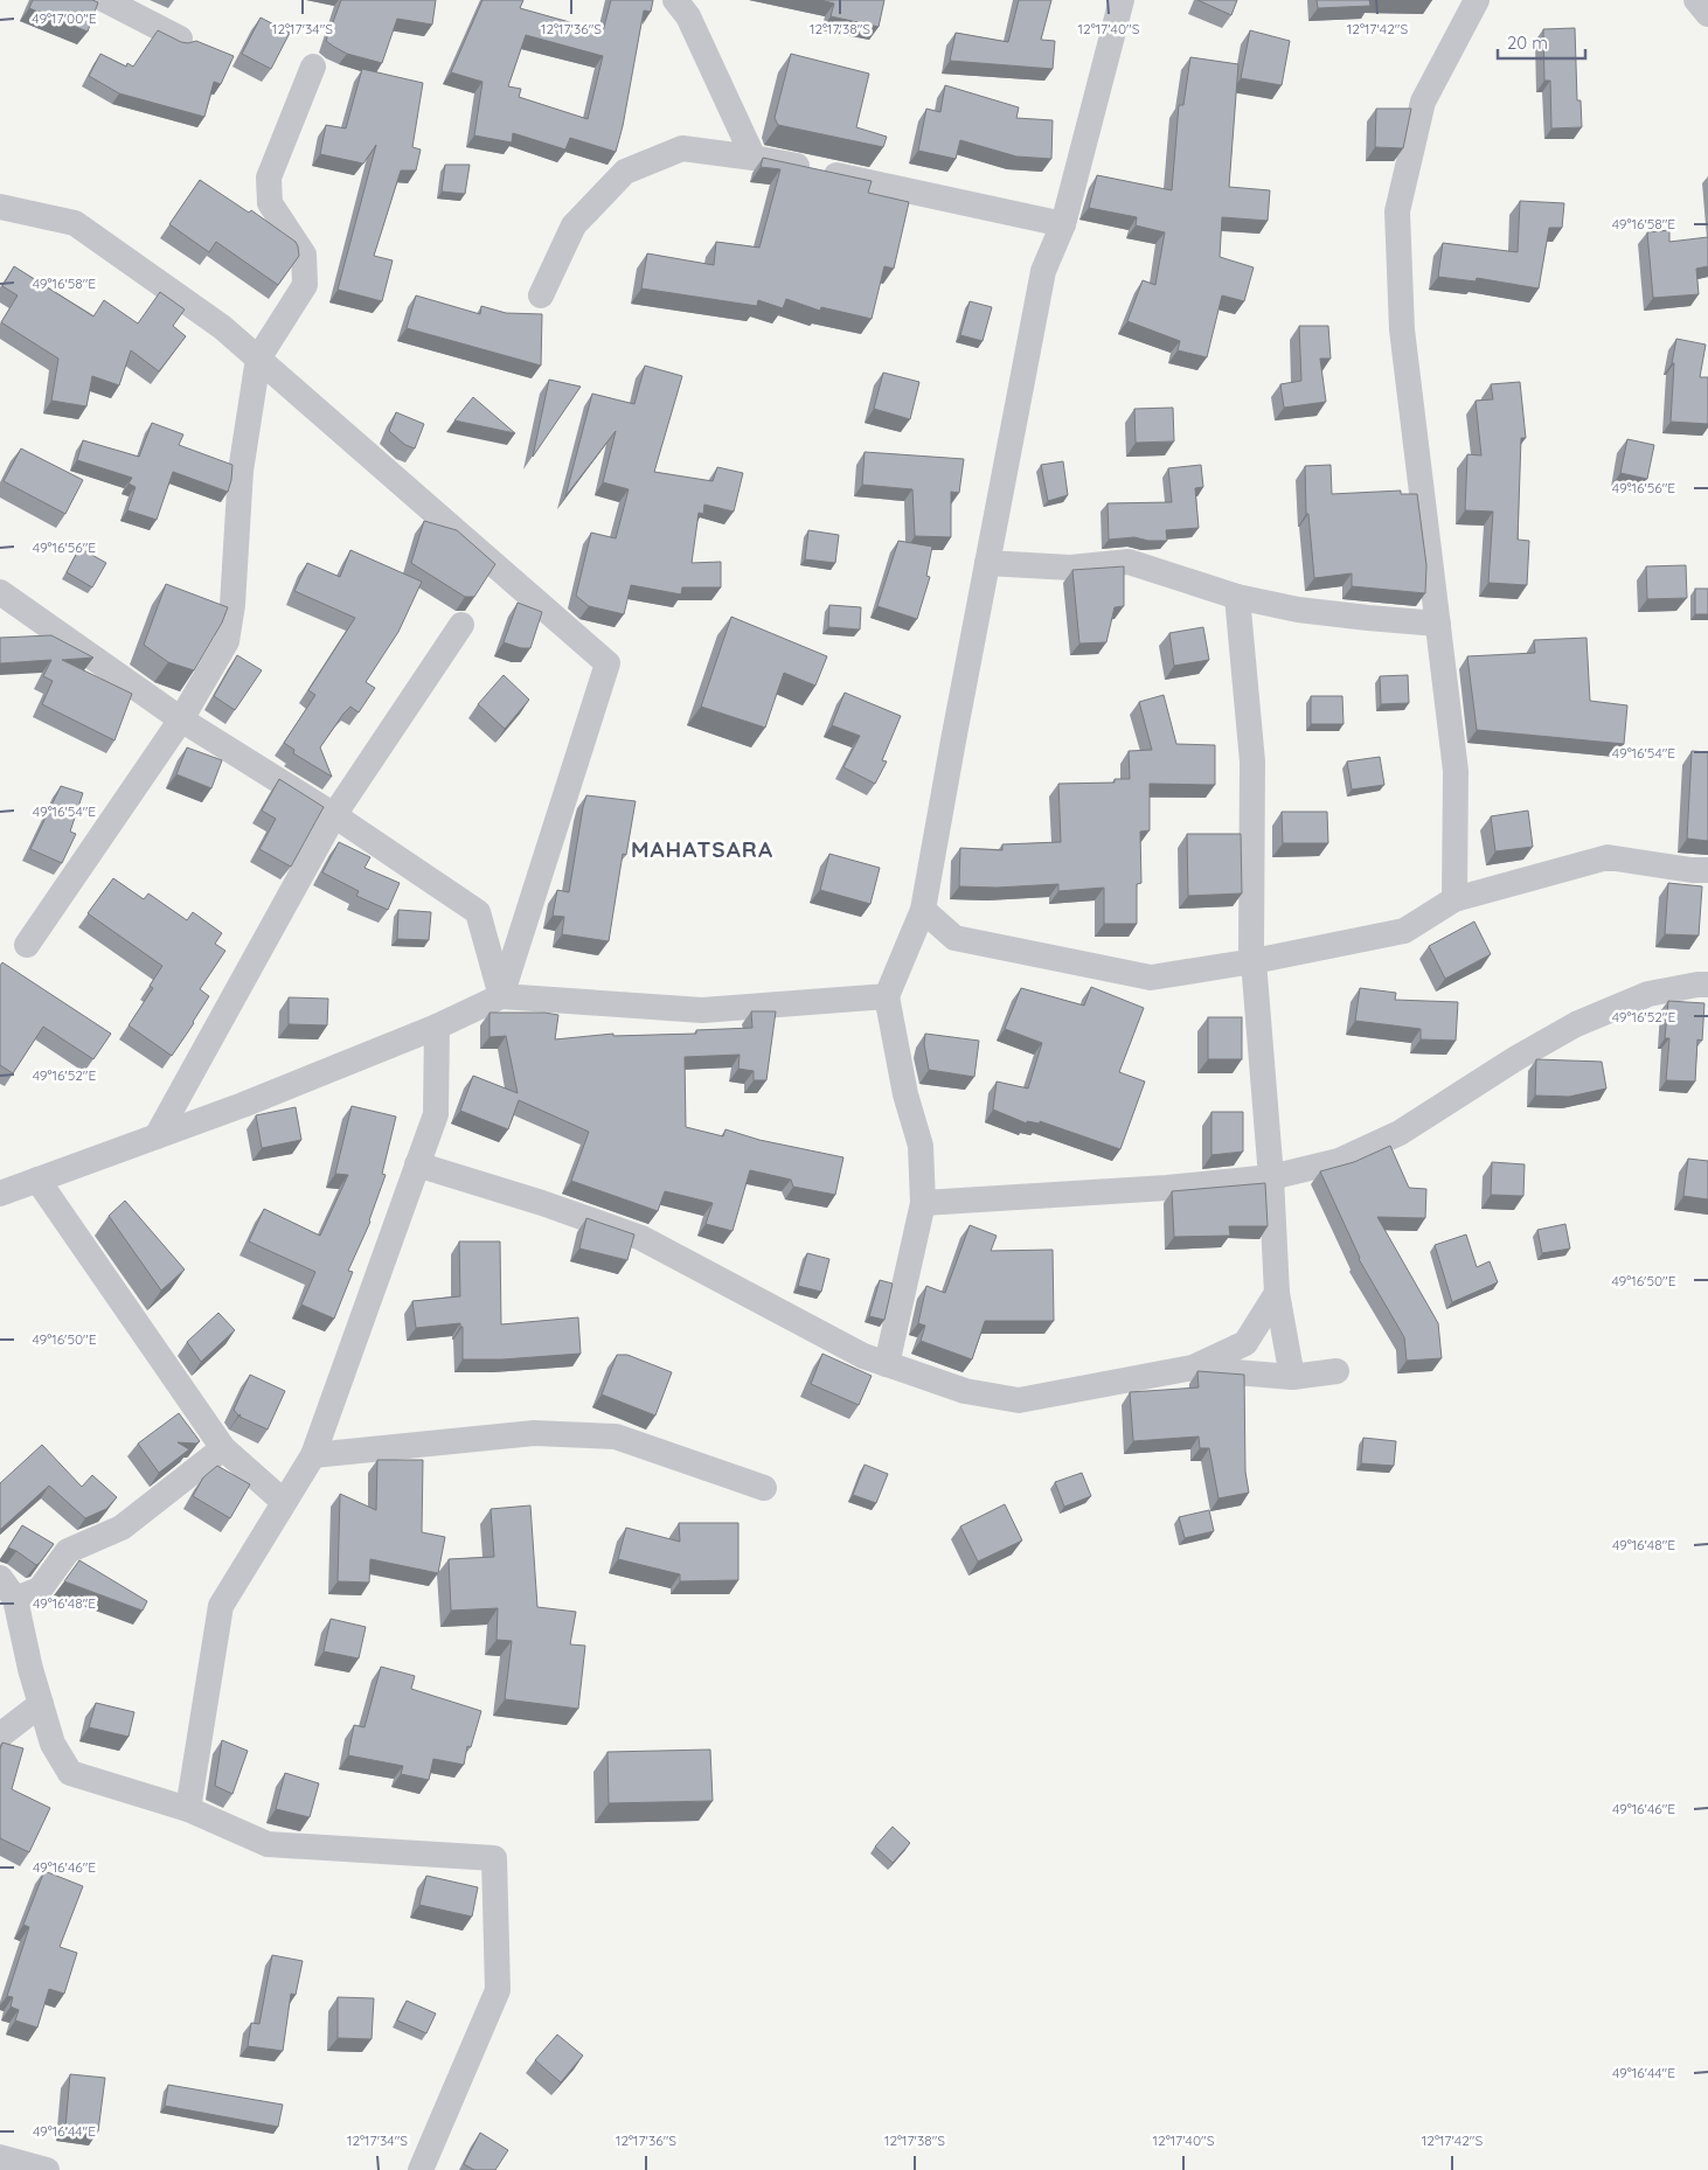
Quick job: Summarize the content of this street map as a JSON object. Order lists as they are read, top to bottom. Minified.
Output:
{"districts":["MAHATSARA"],"scale_bar":"20 m","coordinates":["49°17'00\"E","12°17'34\"S","12°17'36\"S","12°17'38\"S","12°17'40\"S","12°17'42\"S","49°16'58\"E","49°16'56\"E","49°16'54\"E","49°16'52\"E","49°16'50\"E","49°16'48\"E","49°16'46\"E","49°16'44\"E"]}
